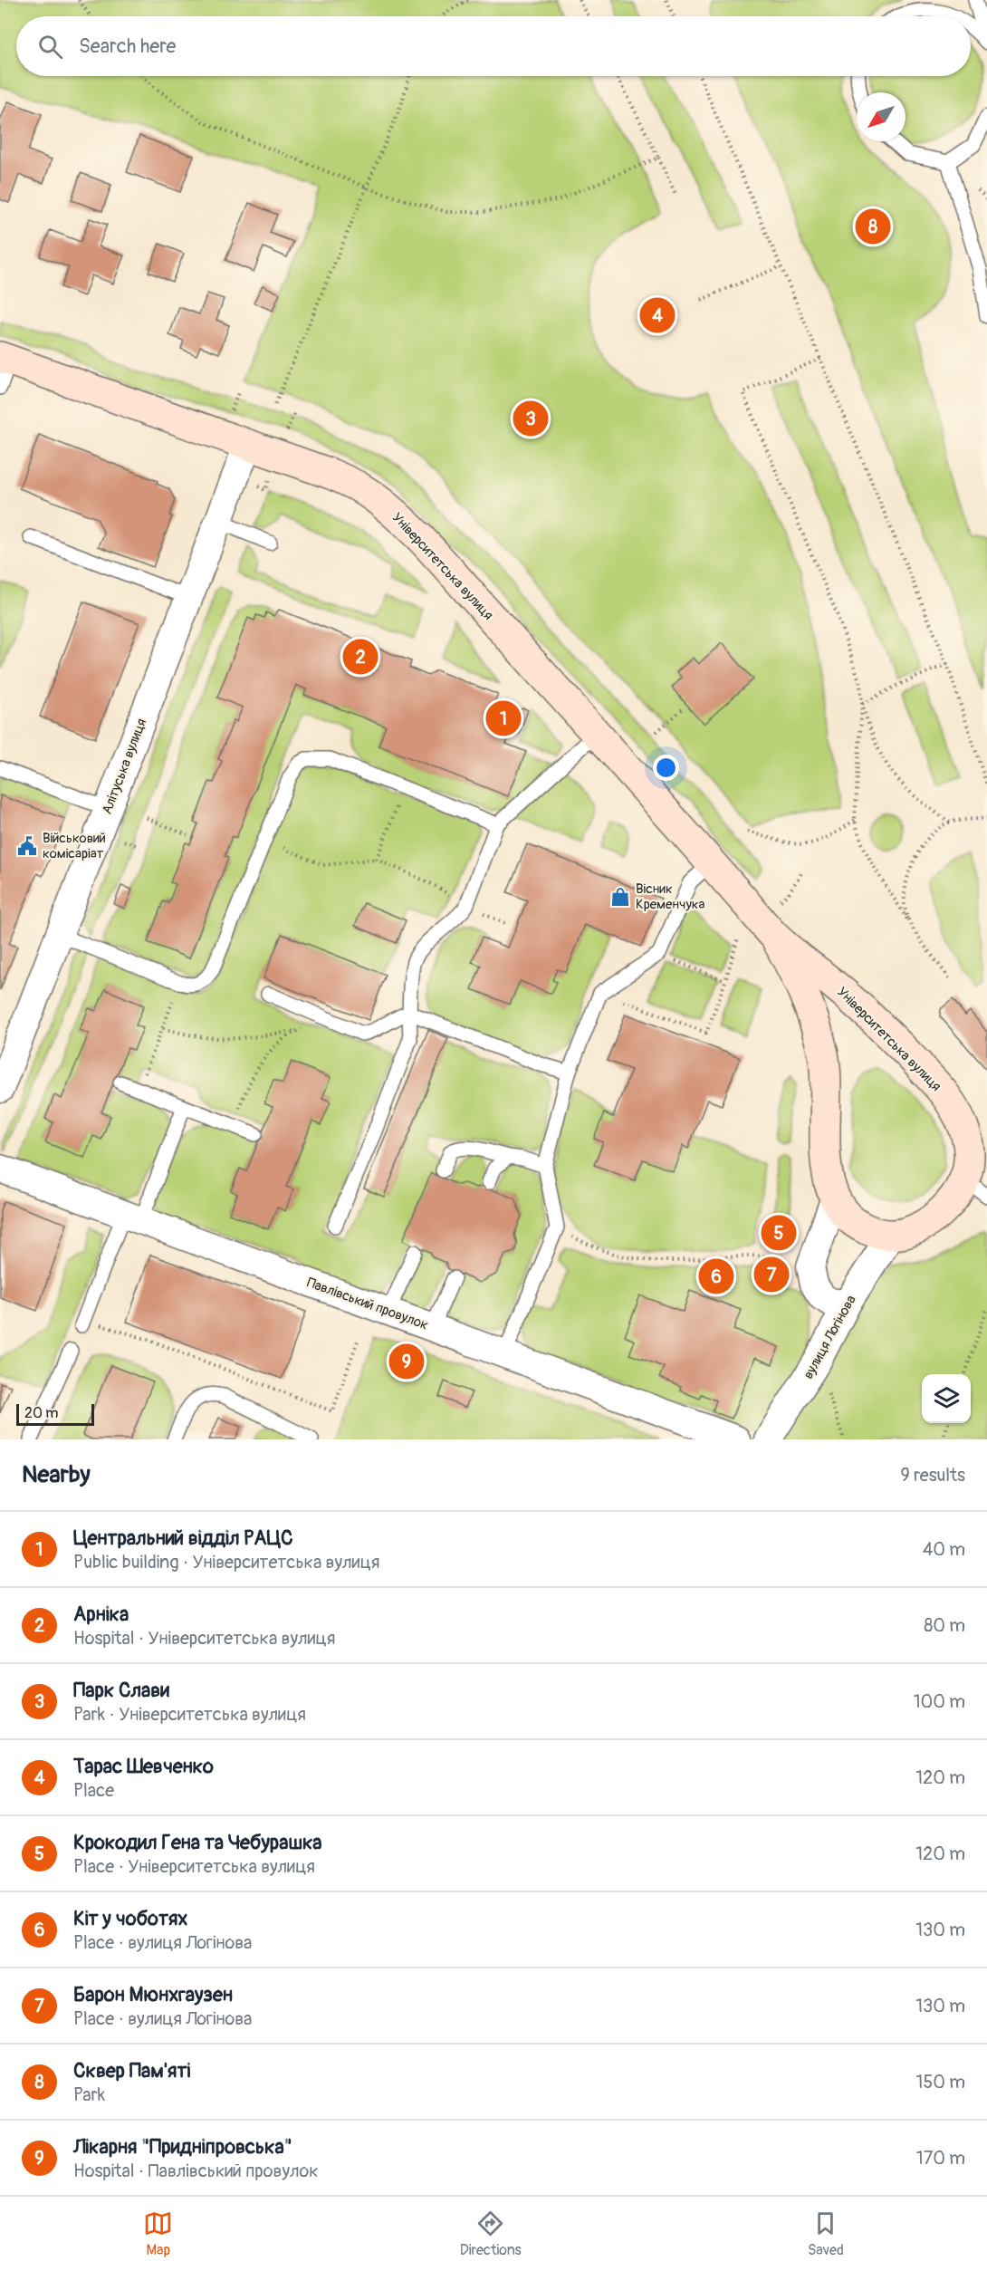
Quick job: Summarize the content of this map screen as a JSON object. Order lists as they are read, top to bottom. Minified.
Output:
{"streets":{"street":["Університетська вулиця","Алітуська вулиця","Павлівський провулок","вулиця Логінова"]},"crossings":[["Університетська вулиця","Алітуська вулиця"],["Університетська вулиця","вулиця Логінова"]],"places":{"public building":["Військовий комісаріат"],"shop":["Вісник Кременчука"]},"scale_bar":"20 m","north":"bottom left","page":{"search":"Search here","pins":["8","4","3","2","1","5","7","6","9"],"scale":"20 m","heading":["Nearby","9 results"],"list":[{"mark":"1","name":"Центральний відділ РАЦС","note":"Public building · Університетська вулиця","value":"40 m"},{"mark":"2","name":"Арніка","note":"Hospital · Університетська вулиця","value":"80 m"},{"mark":"3","name":"Парк Слави","note":"Park · Університетська вулиця","value":"100 m"},{"mark":"4","name":"Тарас Шевченко","note":"Place","value":"120 m"},{"mark":"5","name":"Крокодил Гена та Чебурашка","note":"Place · Університетська вулиця","value":"120 m"},{"mark":"6","name":"Кіт у чоботях","note":"Place · вулиця Логінова","value":"130 m"},{"mark":"7","name":"Барон Мюнхгаузен","note":"Place · вулиця Логінова","value":"130 m"},{"mark":"8","name":"Сквер Пам'яті","note":"Park","value":"150 m"},{"mark":"9","name":"Лікарня \"Придніпровська\"","note":"Hospital · Павлівський провулок","value":"170 m"}],"nav":["Map","Directions","Saved"]}}
